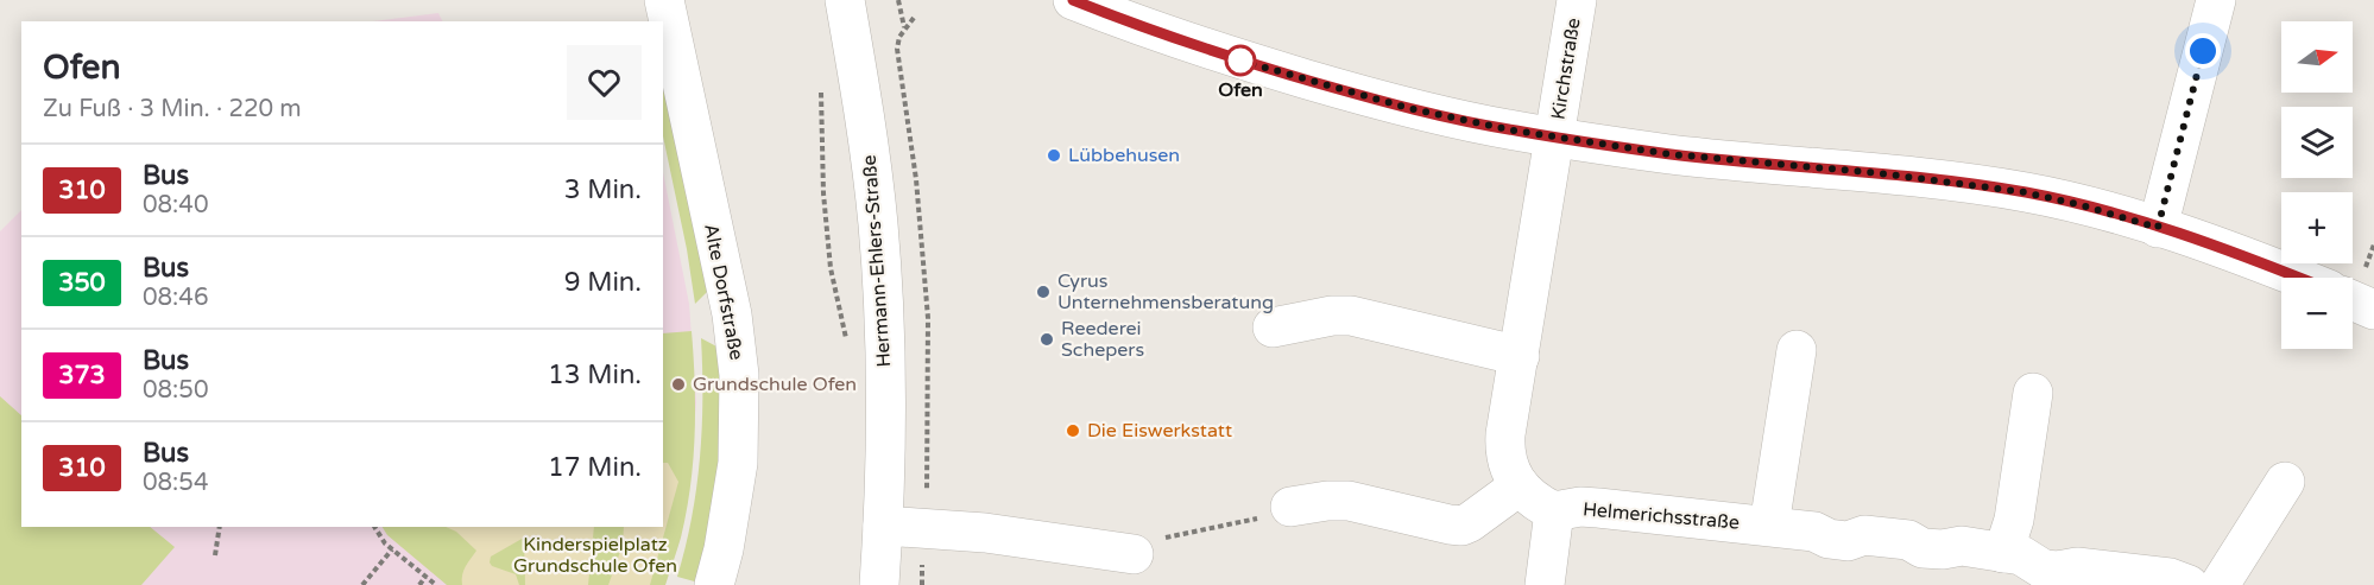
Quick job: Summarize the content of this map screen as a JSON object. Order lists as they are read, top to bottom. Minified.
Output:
{"streets":{"street":["Kirchstraße","Hermann-Ehlers-Straße","Alte Dorfstraße","Helmerichsstraße"]},"parks":["Kinderspielplatz Grundschule Ofen"],"places":["Ofen","Lübbehusen","Cyrus Unternehmensberatung","Reederei Schepers","Grundschule Ofen","Die Eiswerkstatt"],"lines":["bus line 310"],"north":"right","page":{"map_buttons":["+","−"],"heading":["Ofen","Zu Fuß · 3 Min. · 220 m"],"list":[{"mark":"310","name":"Bus","note":"08:40","value":"3 Min."},{"mark":"350","name":"Bus","note":"08:46","value":"9 Min."},{"mark":"373","name":"Bus","note":"08:50","value":"13 Min."},{"mark":"310","name":"Bus","note":"08:54","value":"17 Min."}]}}
